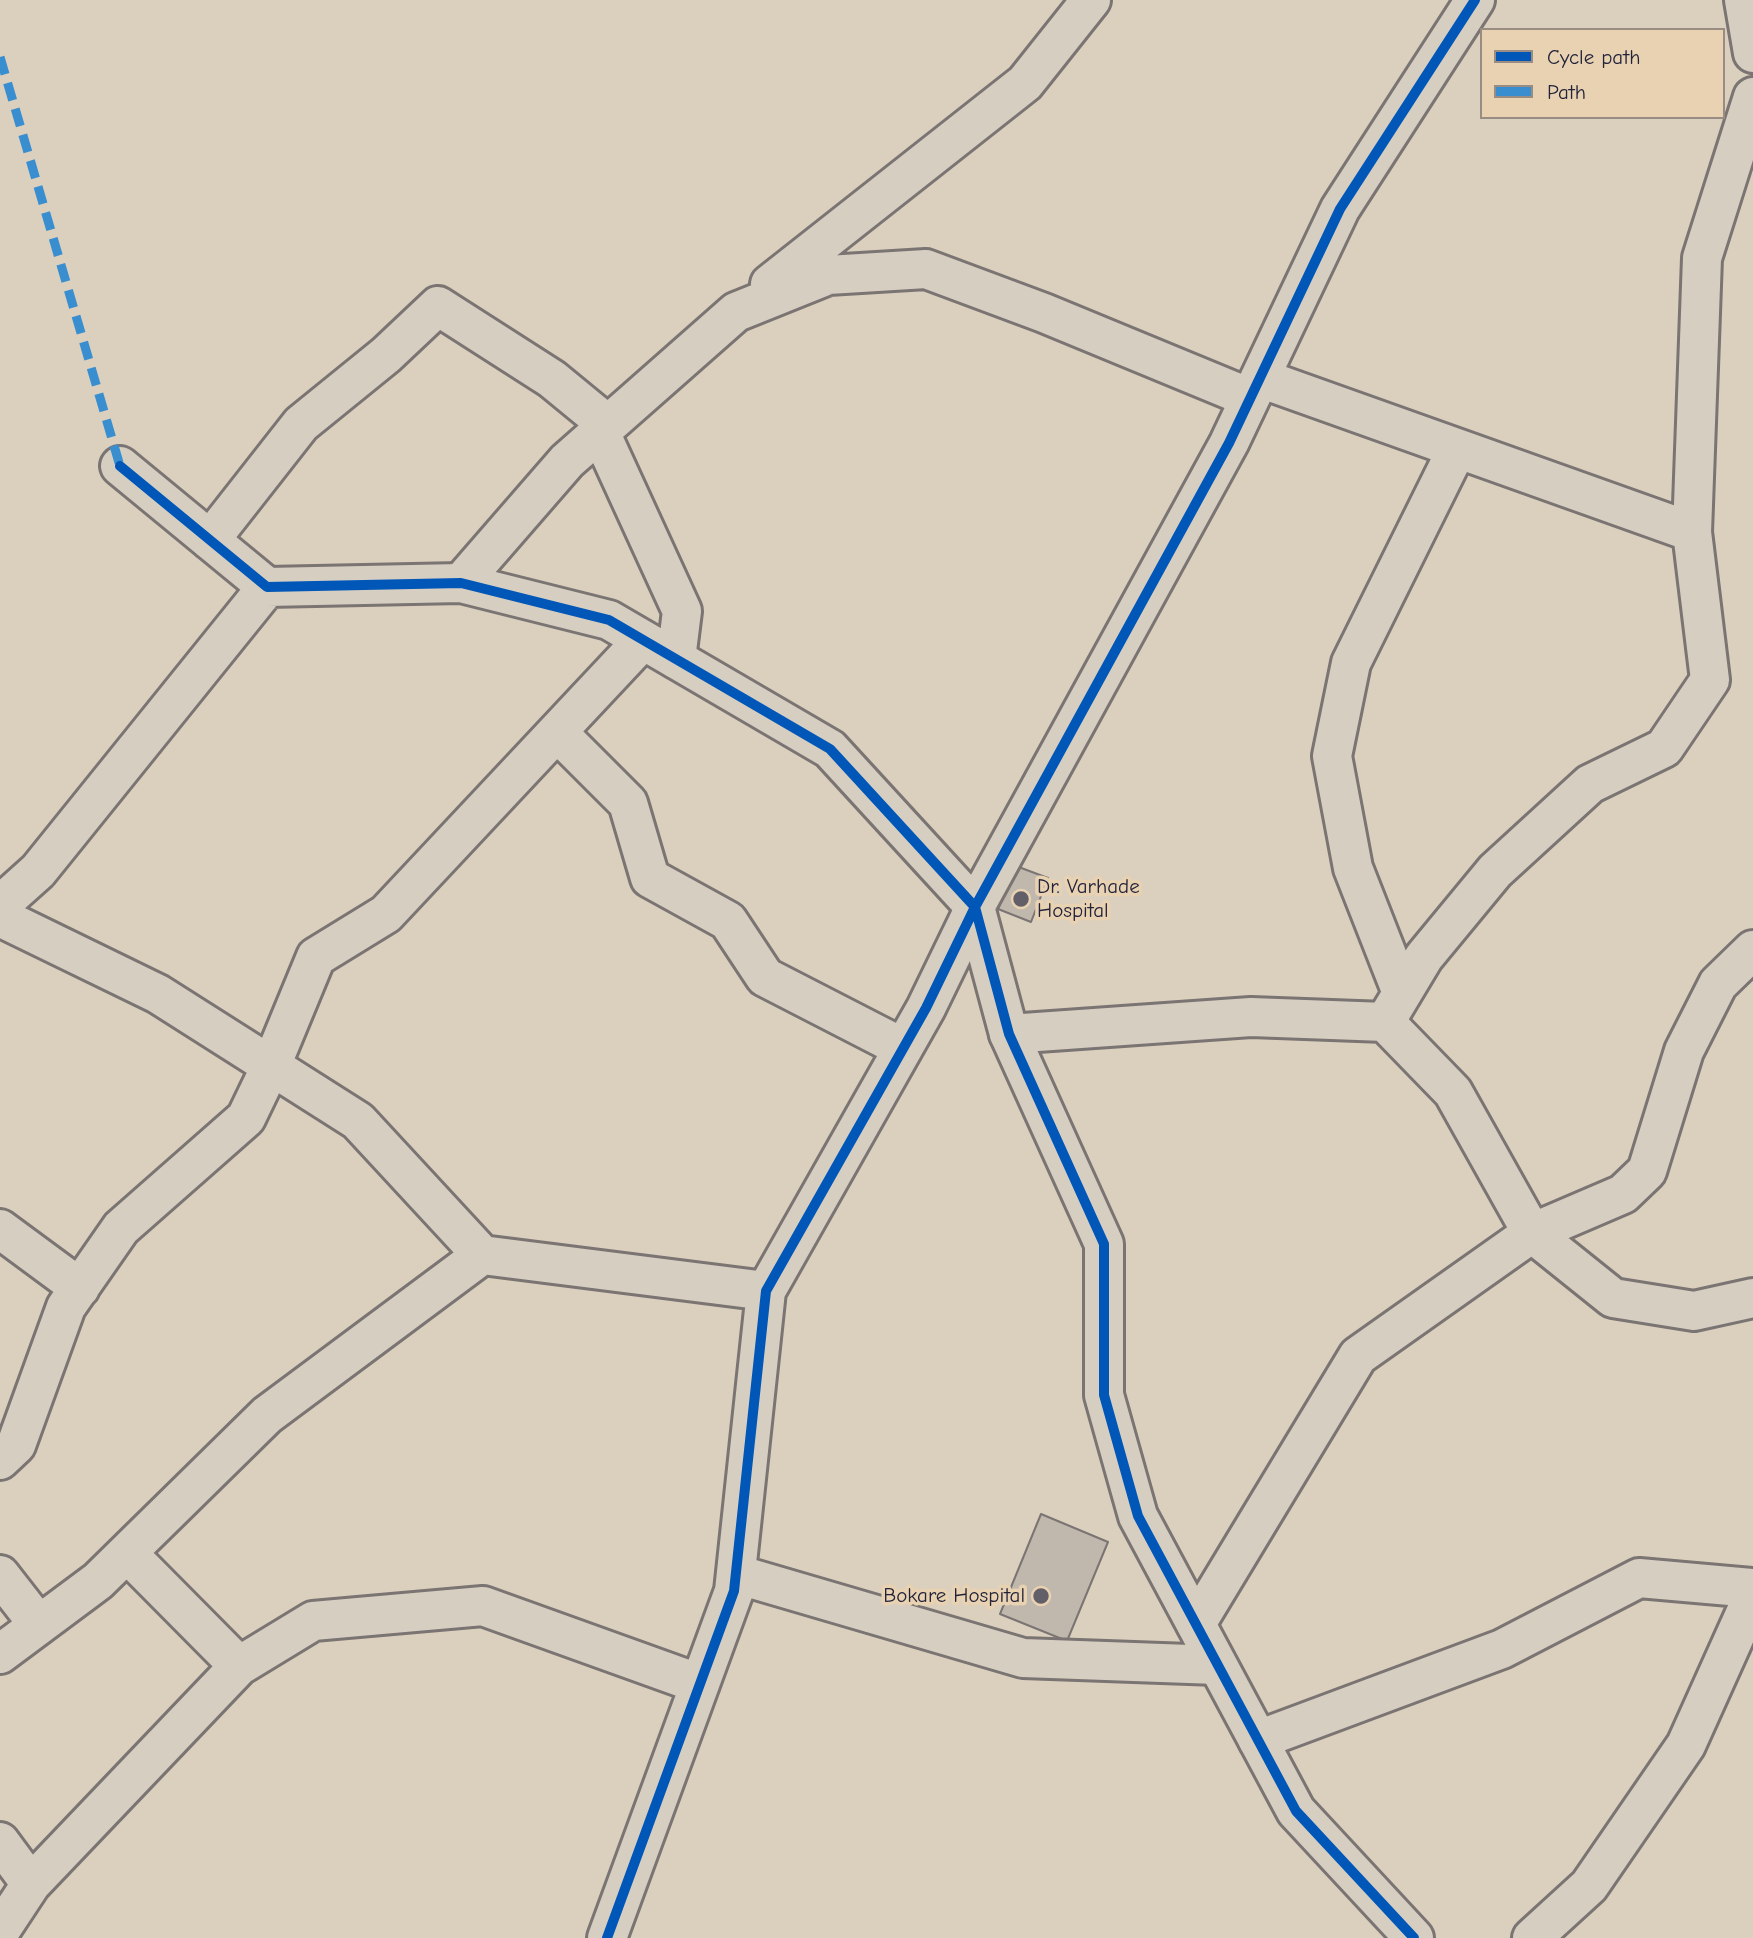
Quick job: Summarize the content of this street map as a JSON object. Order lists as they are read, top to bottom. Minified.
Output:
{"places":["Dr. Varhade Hospital","Bokare Hospital"],"legend":["Cycle path","Path"]}
